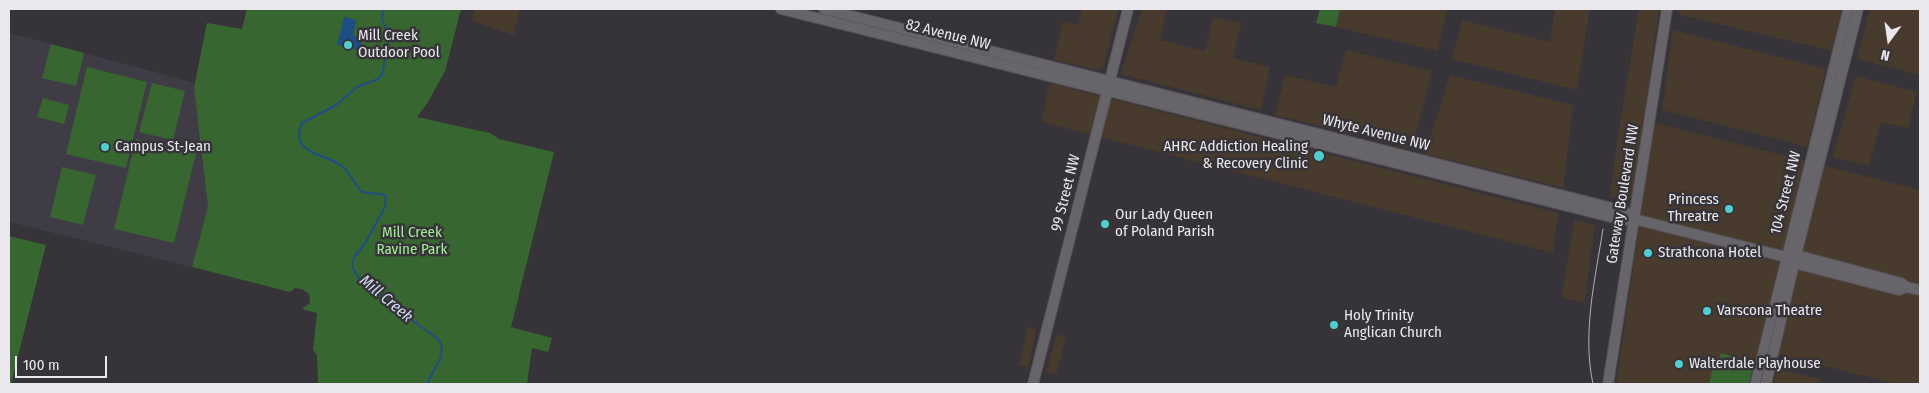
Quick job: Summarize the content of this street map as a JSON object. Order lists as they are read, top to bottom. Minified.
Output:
{"streets":{"main road":["82 Avenue NW","Whyte Avenue NW","99 Street NW","104 Street NW","Gateway Boulevard NW"]},"crossings":[["82 Avenue NW","Whyte Avenue NW"],["82 Avenue NW","99 Street NW"],["Whyte Avenue NW","99 Street NW"],["Whyte Avenue NW","104 Street NW"],["Whyte Avenue NW","Gateway Boulevard NW"]],"water":["Mill Creek"],"parks":["Mill Creek Ravine Park"],"places":["Mill Creek Outdoor Pool","Campus St-Jean","AHRC Addiction Healing & Recovery Clinic","Princess Threatre","Our Lady Queen of Poland Parish","Strathcona Hotel","Varscona Theatre","Holy Trinity Anglican Church","Walterdale Playhouse"],"scale_bar":"100 m","north":"bottom"}
